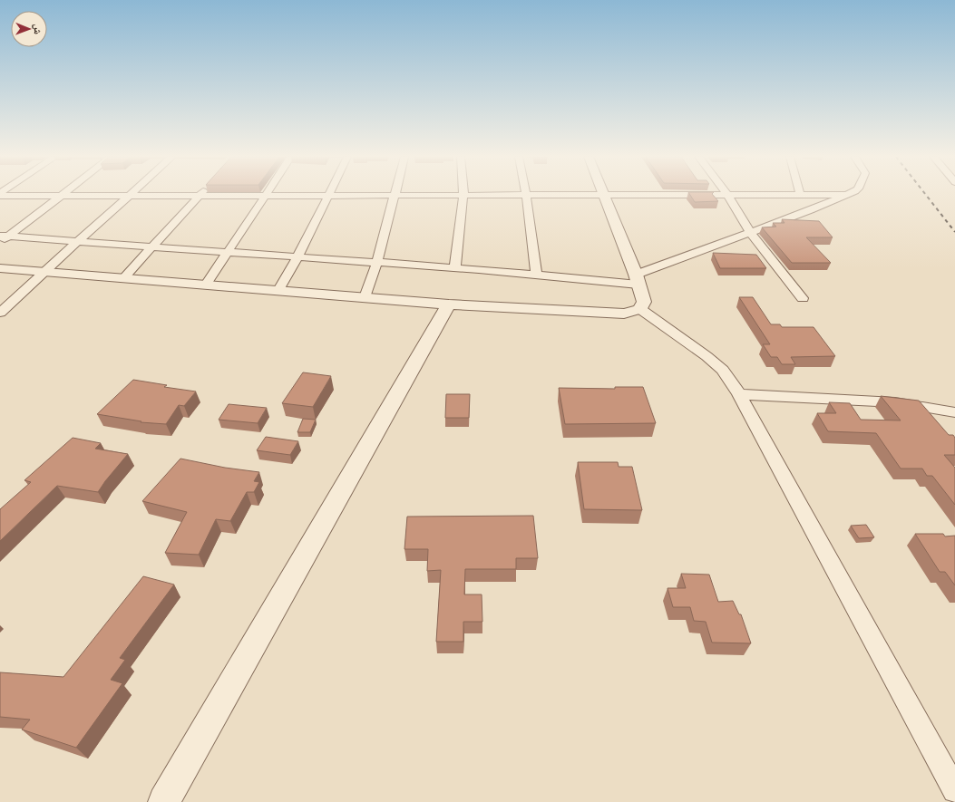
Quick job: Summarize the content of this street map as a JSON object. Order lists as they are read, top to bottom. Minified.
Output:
{"north":"right"}
